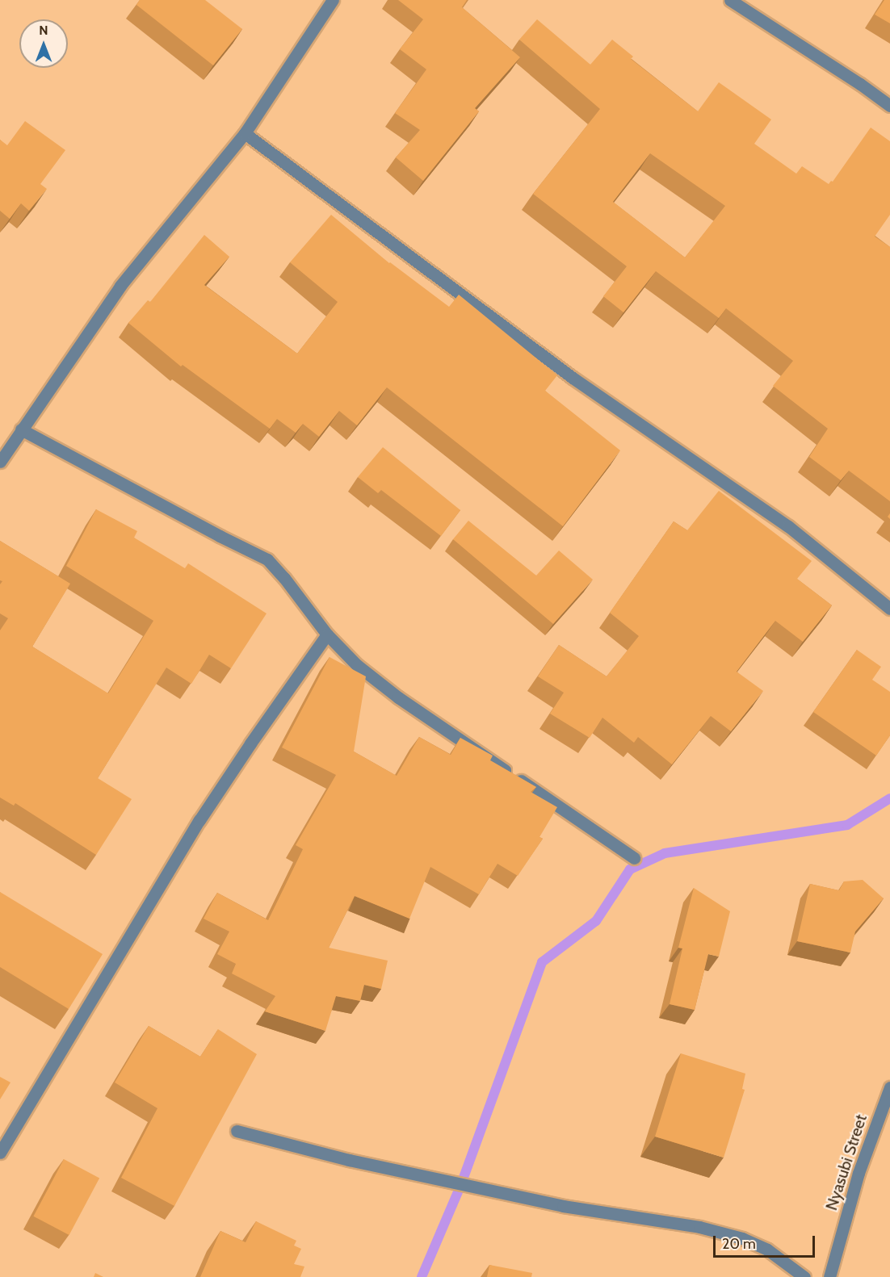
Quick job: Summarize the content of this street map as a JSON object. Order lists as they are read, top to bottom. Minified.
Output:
{"streets":{"street":["Nyasubi Street"]},"scale_bar":"20 m","north":"top"}
